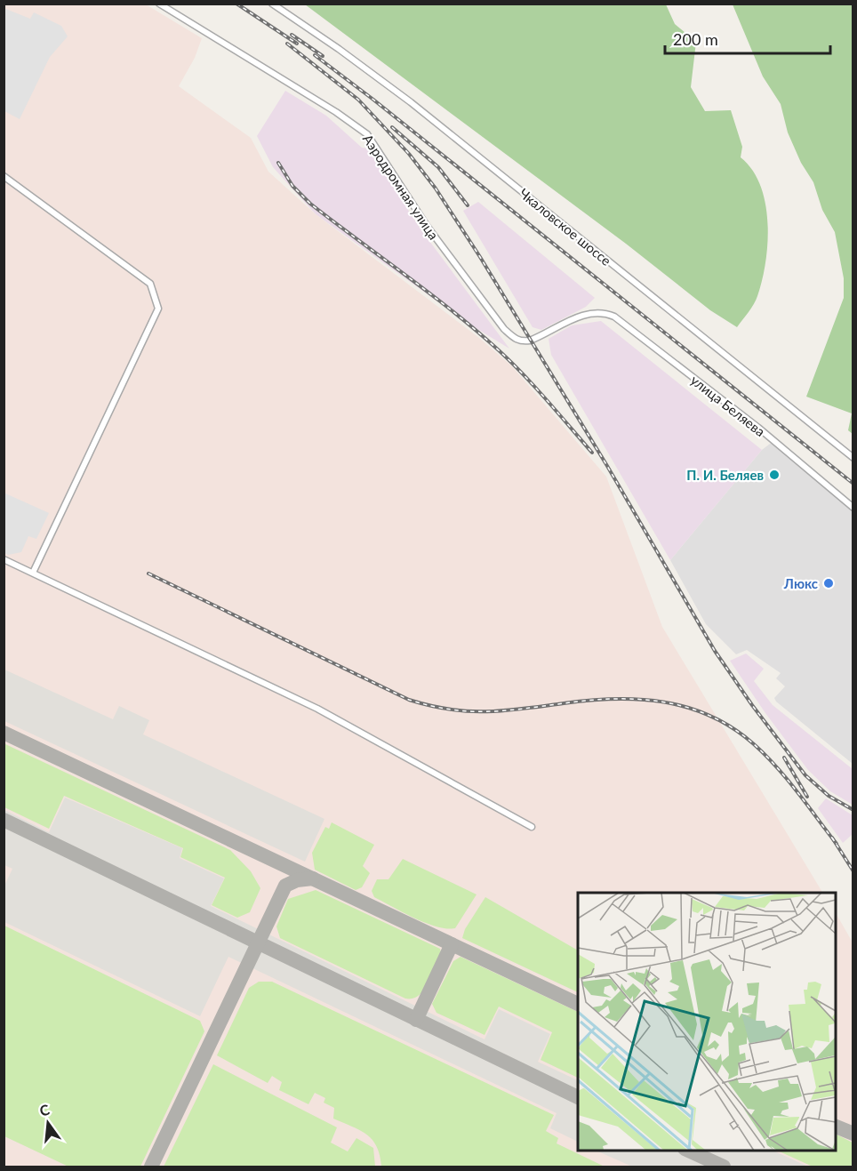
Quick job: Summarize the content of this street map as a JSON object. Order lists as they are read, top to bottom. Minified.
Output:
{"streets":{"street":["Аэродромная улица","Чкаловское шоссе","улица Беляева"]},"crossings":[["Аэродромная улица","улица Беляева"]],"places":["П. И. Беляев","Люкс"],"scale_bar":"200 m","north":"top"}
